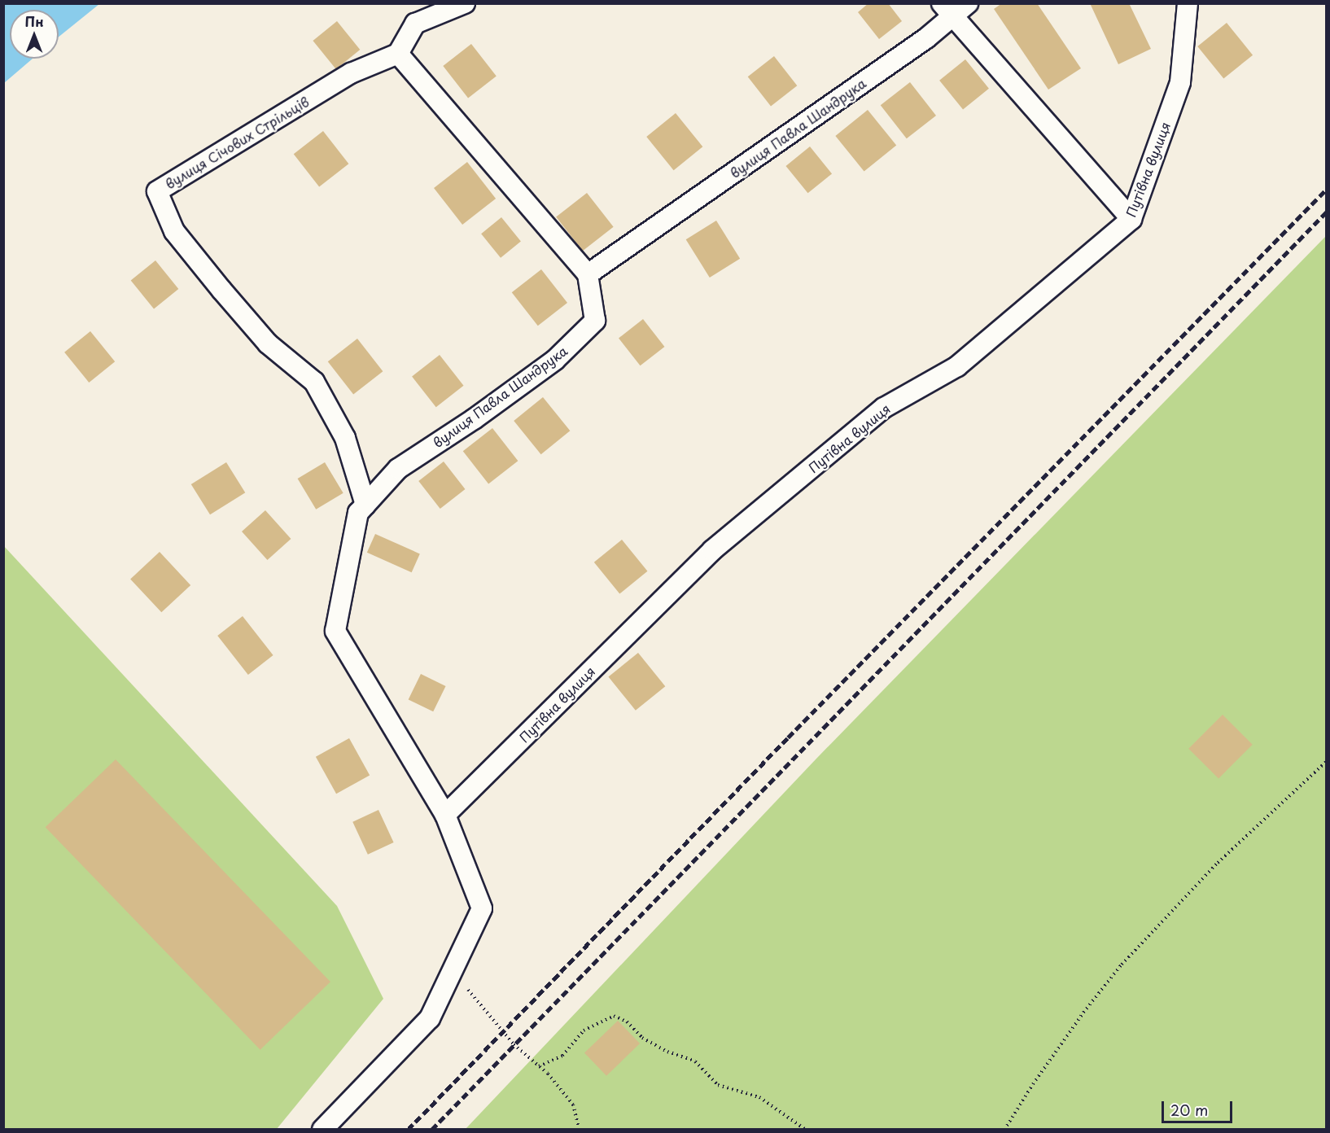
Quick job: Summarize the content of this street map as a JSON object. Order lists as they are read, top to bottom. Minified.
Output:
{"streets":{"street":["вулиця Павла Шандрука","вулиця Січових Стрільців","Путівна вулиця"]},"crossings":[["вулиця Павла Шандрука","вулиця Січових Стрільців"],["вулиця Павла Шандрука","Путівна вулиця"]],"scale_bar":"20 m","north":"top"}
